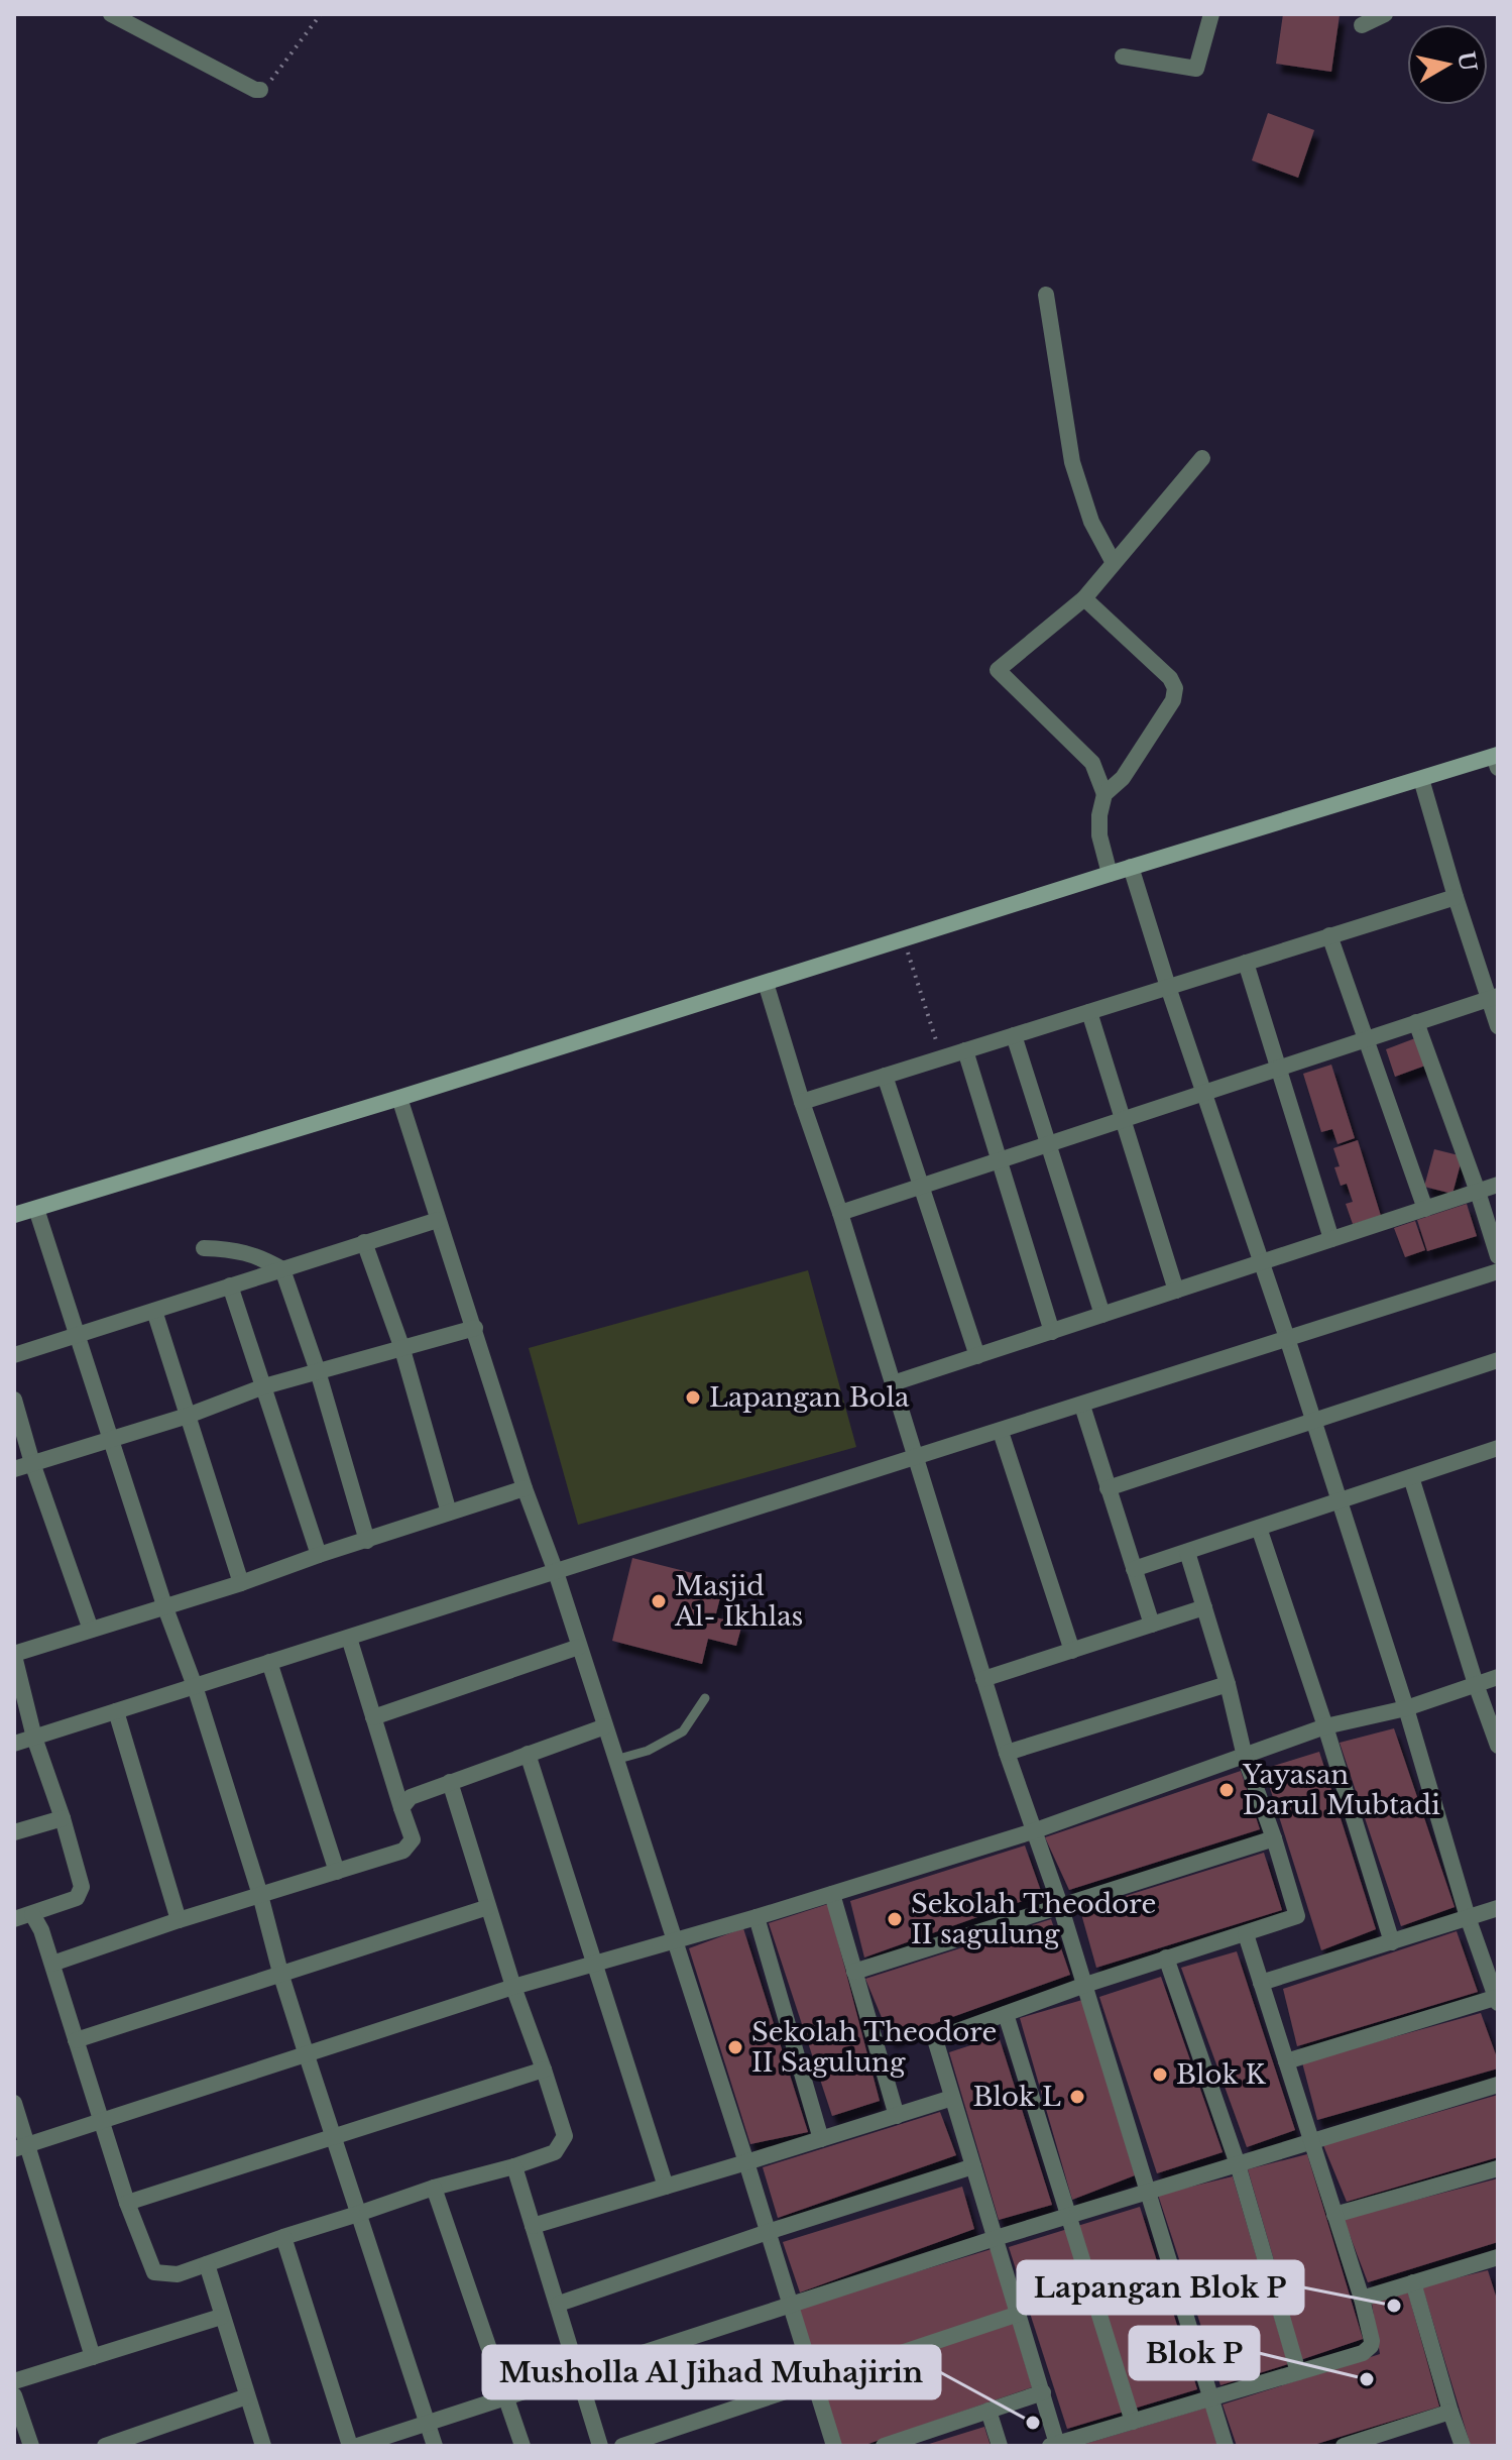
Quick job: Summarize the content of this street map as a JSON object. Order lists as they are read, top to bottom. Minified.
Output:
{"places":["Lapangan Bola","Masjid Al- Ikhlas","Yayasan Darul Mubtadi","Sekolah Theodore II sagulung","Sekolah Theodore II Sagulung","Blok K","Blok L","Lapangan Blok P","Blok P","Musholla Al Jihad Muhajirin"],"north":"right"}
